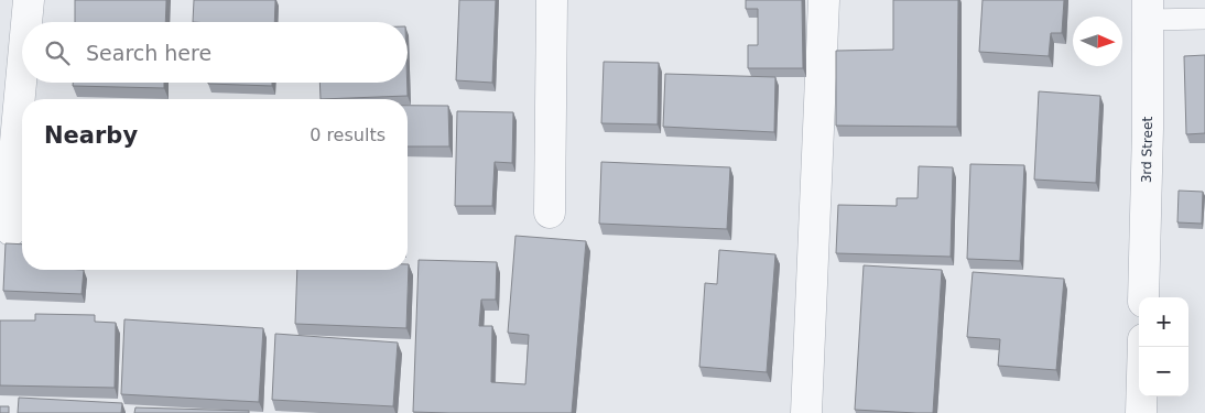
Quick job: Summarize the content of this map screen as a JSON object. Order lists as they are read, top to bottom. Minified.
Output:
{"streets":{"street":["3rd Street"]},"north":"right","page":{"search":"Search here","heading":["Nearby","0 results"],"map_buttons":["+","−"]}}
